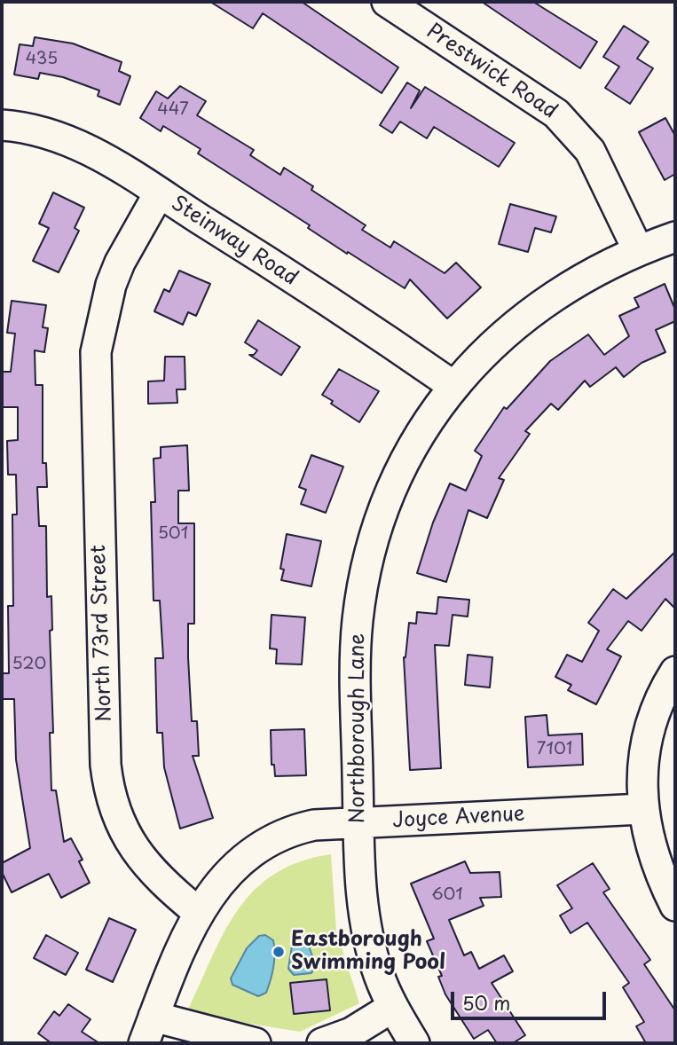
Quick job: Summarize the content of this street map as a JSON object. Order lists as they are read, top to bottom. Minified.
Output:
{"streets":{"street":["Prestwick Road","Steinway Road","North 73rd Street","Northborough Lane","Joyce Avenue"]},"crossings":[["Prestwick Road","Northborough Lane"],["Steinway Road","North 73rd Street"],["Steinway Road","Northborough Lane"],["North 73rd Street","Joyce Avenue"],["Northborough Lane","Joyce Avenue"]],"places":["Eastborough Swimming Pool"],"house_numbers":["435","447","501","520","7101","601"],"scale_bar":"50 m"}
